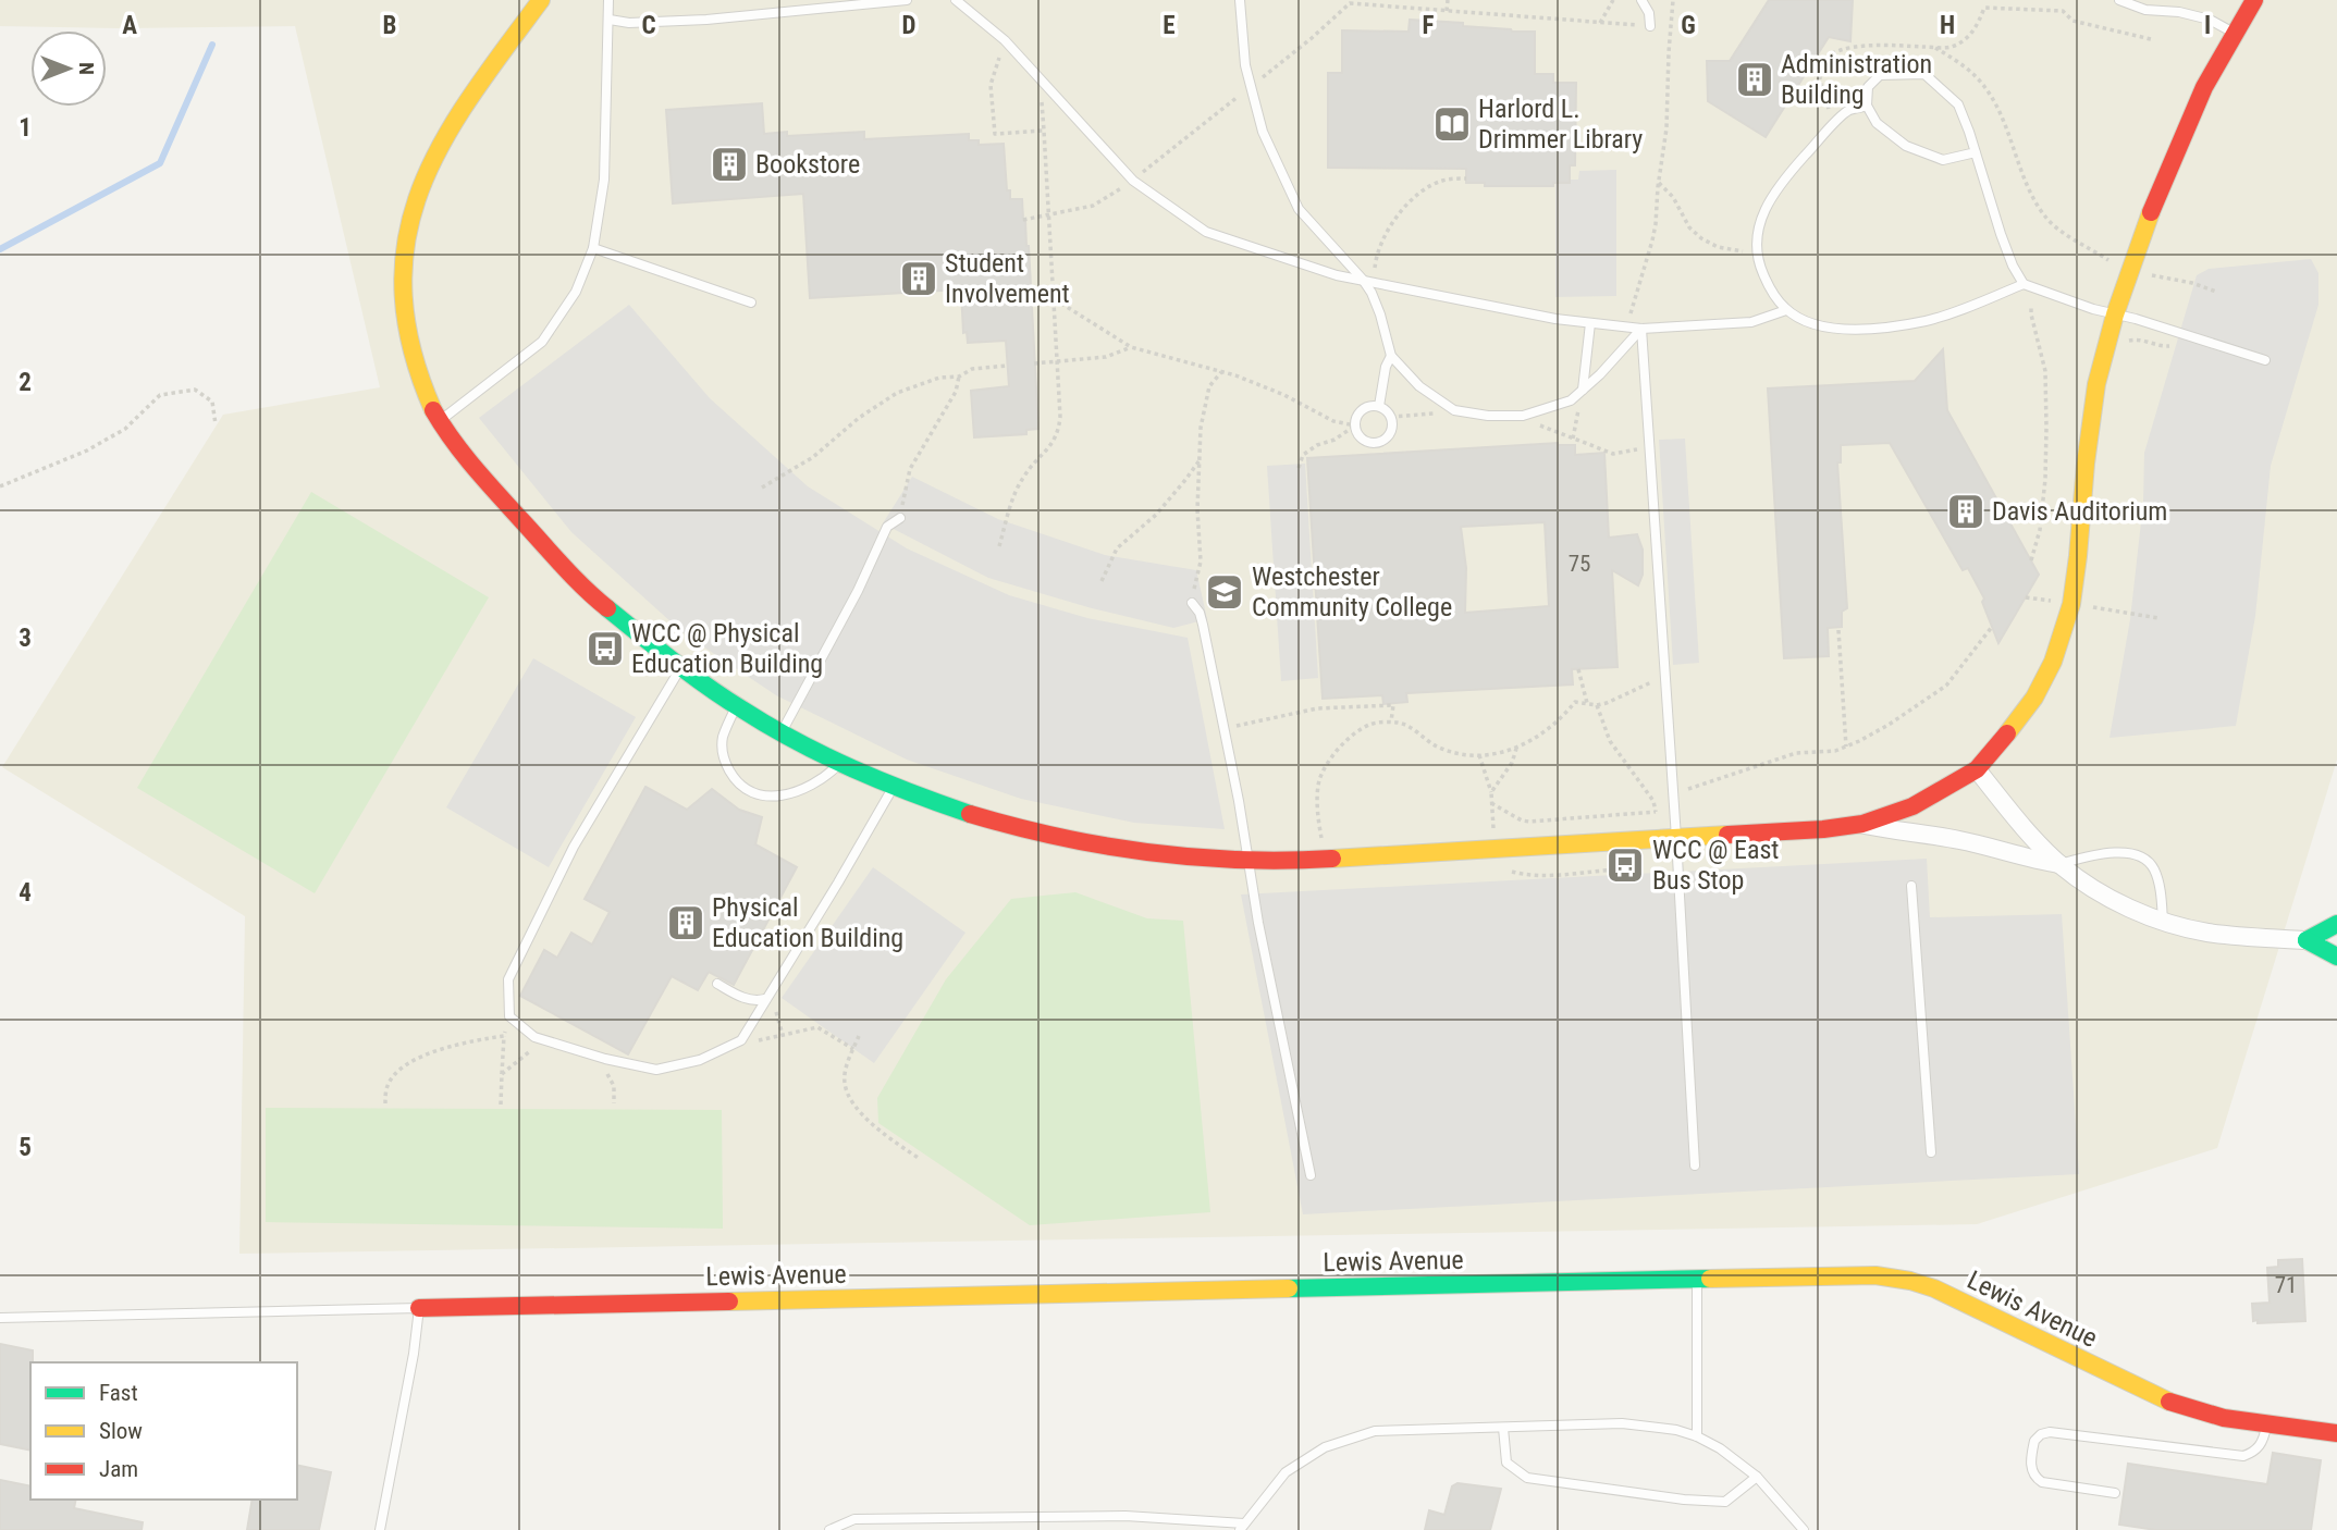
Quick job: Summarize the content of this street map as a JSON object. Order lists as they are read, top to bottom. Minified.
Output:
{"streets":{"street":["Lewis Avenue"]},"places":{"building":["Administration Building","Bookstore","Student Involvement","Davis Auditorium","Physical Education Building"],"library":["Harlord L. Drimmer Library"],"school or university":["Westchester Community College"],"bus stop":["WCC @ Physical Education Building","WCC @ East Bus Stop"]},"house_numbers":["75","71"],"legend":["Fast","Slow","Jam"],"north":"right","grid":{"columns":["A","B","C","D","E","F","G","H","I"],"rows":["1","2","3","4","5"]}}
